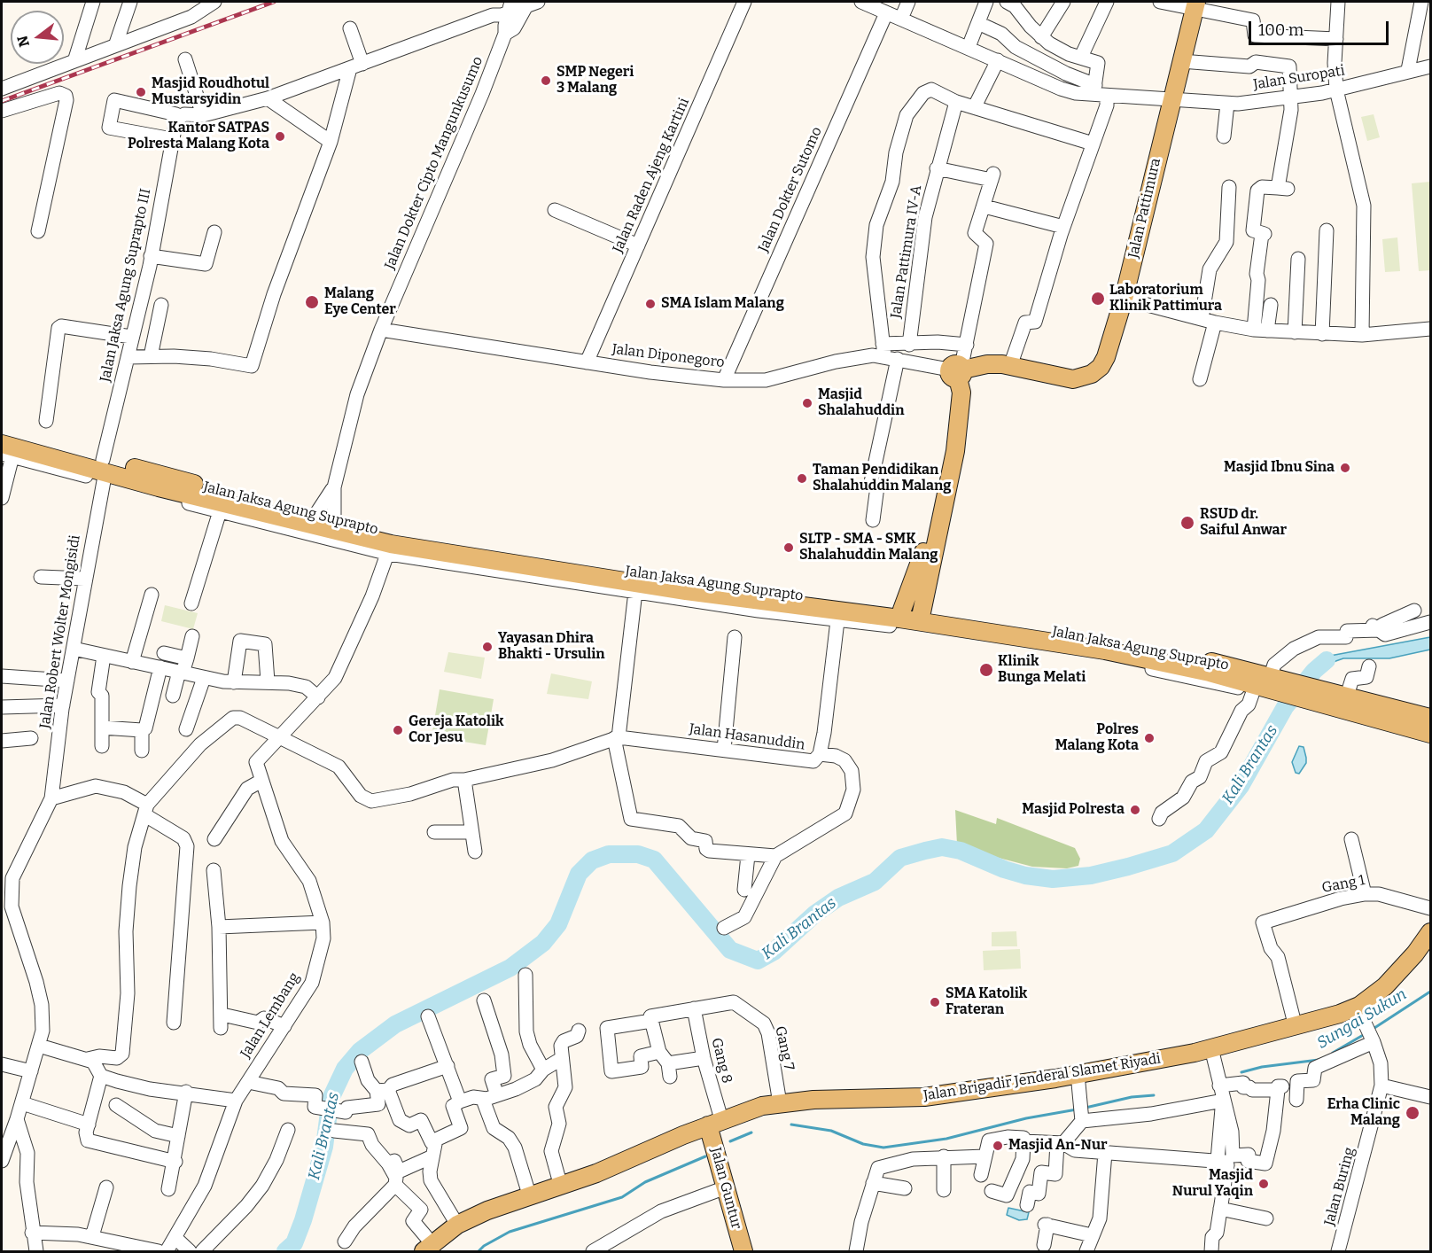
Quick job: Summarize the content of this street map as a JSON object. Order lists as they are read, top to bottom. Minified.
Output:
{"streets":{"main road":["Jalan Pattimura","Jalan Jaksa Agung Suprapto","Jalan Brigadir Jenderal Slamet Riyadi","Jalan Guntur"],"street":["Jalan Suropati","Jalan Dokter Cipto Mangunkusumo","Jalan Raden Ajeng Kartini","Jalan Dokter Sutomo","Jalan Pattimura IV-A","Jalan Jaksa Agung Suprapto III","Jalan Diponegoro","Jalan Robert Wolter Mongisidi","Jalan Hasanuddin","Gang 1","Jalan Lembang","Gang 7","Gang 8","Jalan Buring"]},"crossings":[["Jalan Suropati","Jalan Pattimura"],["Jalan Dokter Cipto Mangunkusumo","Jalan Diponegoro"],["Jalan Dokter Cipto Mangunkusumo","Jalan Jaksa Agung Suprapto"],["Jalan Raden Ajeng Kartini","Jalan Diponegoro"],["Jalan Dokter Sutomo","Jalan Diponegoro"],["Jalan Pattimura","Jalan Diponegoro"],["Jalan Jaksa Agung Suprapto III","Jalan Jaksa Agung Suprapto"],["Jalan Jaksa Agung Suprapto III","Jalan Robert Wolter Mongisidi"],["Jalan Jaksa Agung Suprapto","Jalan Robert Wolter Mongisidi"],["Jalan Jaksa Agung Suprapto","Jalan Hasanuddin"],["Gang 1","Jalan Brigadir Jenderal Slamet Riyadi"],["Gang 7","Gang 8"],["Gang 7","Jalan Brigadir Jenderal Slamet Riyadi"],["Gang 8","Jalan Brigadir Jenderal Slamet Riyadi"],["Gang 8","Jalan Guntur"],["Jalan Brigadir Jenderal Slamet Riyadi","Jalan Buring"],["Jalan Brigadir Jenderal Slamet Riyadi","Jalan Guntur"]],"water":["Kali Brantas","Sungai Sukun"],"places":["SMP Negeri 3 Malang","Masjid Roudhotul Mustarsyidin","Kantor SATPAS Polresta Malang Kota","Laboratorium Klinik Pattimura","Malang Eye Center","SMA Islam Malang","Masjid Shalahuddin","Masjid Ibnu Sina","Taman Pendidikan Shalahuddin Malang","RSUD dr. Saiful Anwar","SLTP - SMA - SMK Shalahuddin Malang","Yayasan Dhira Bhakti - Ursulin","Klinik Bunga Melati","Gereja Katolik Cor Jesu","Polres Malang Kota","Masjid Polresta","SMA Katolik Frateran","Erha Clinic Malang","Masjid An-Nur","Masjid Nurul Yaqin"],"scale_bar":"100 m","north":"left"}
